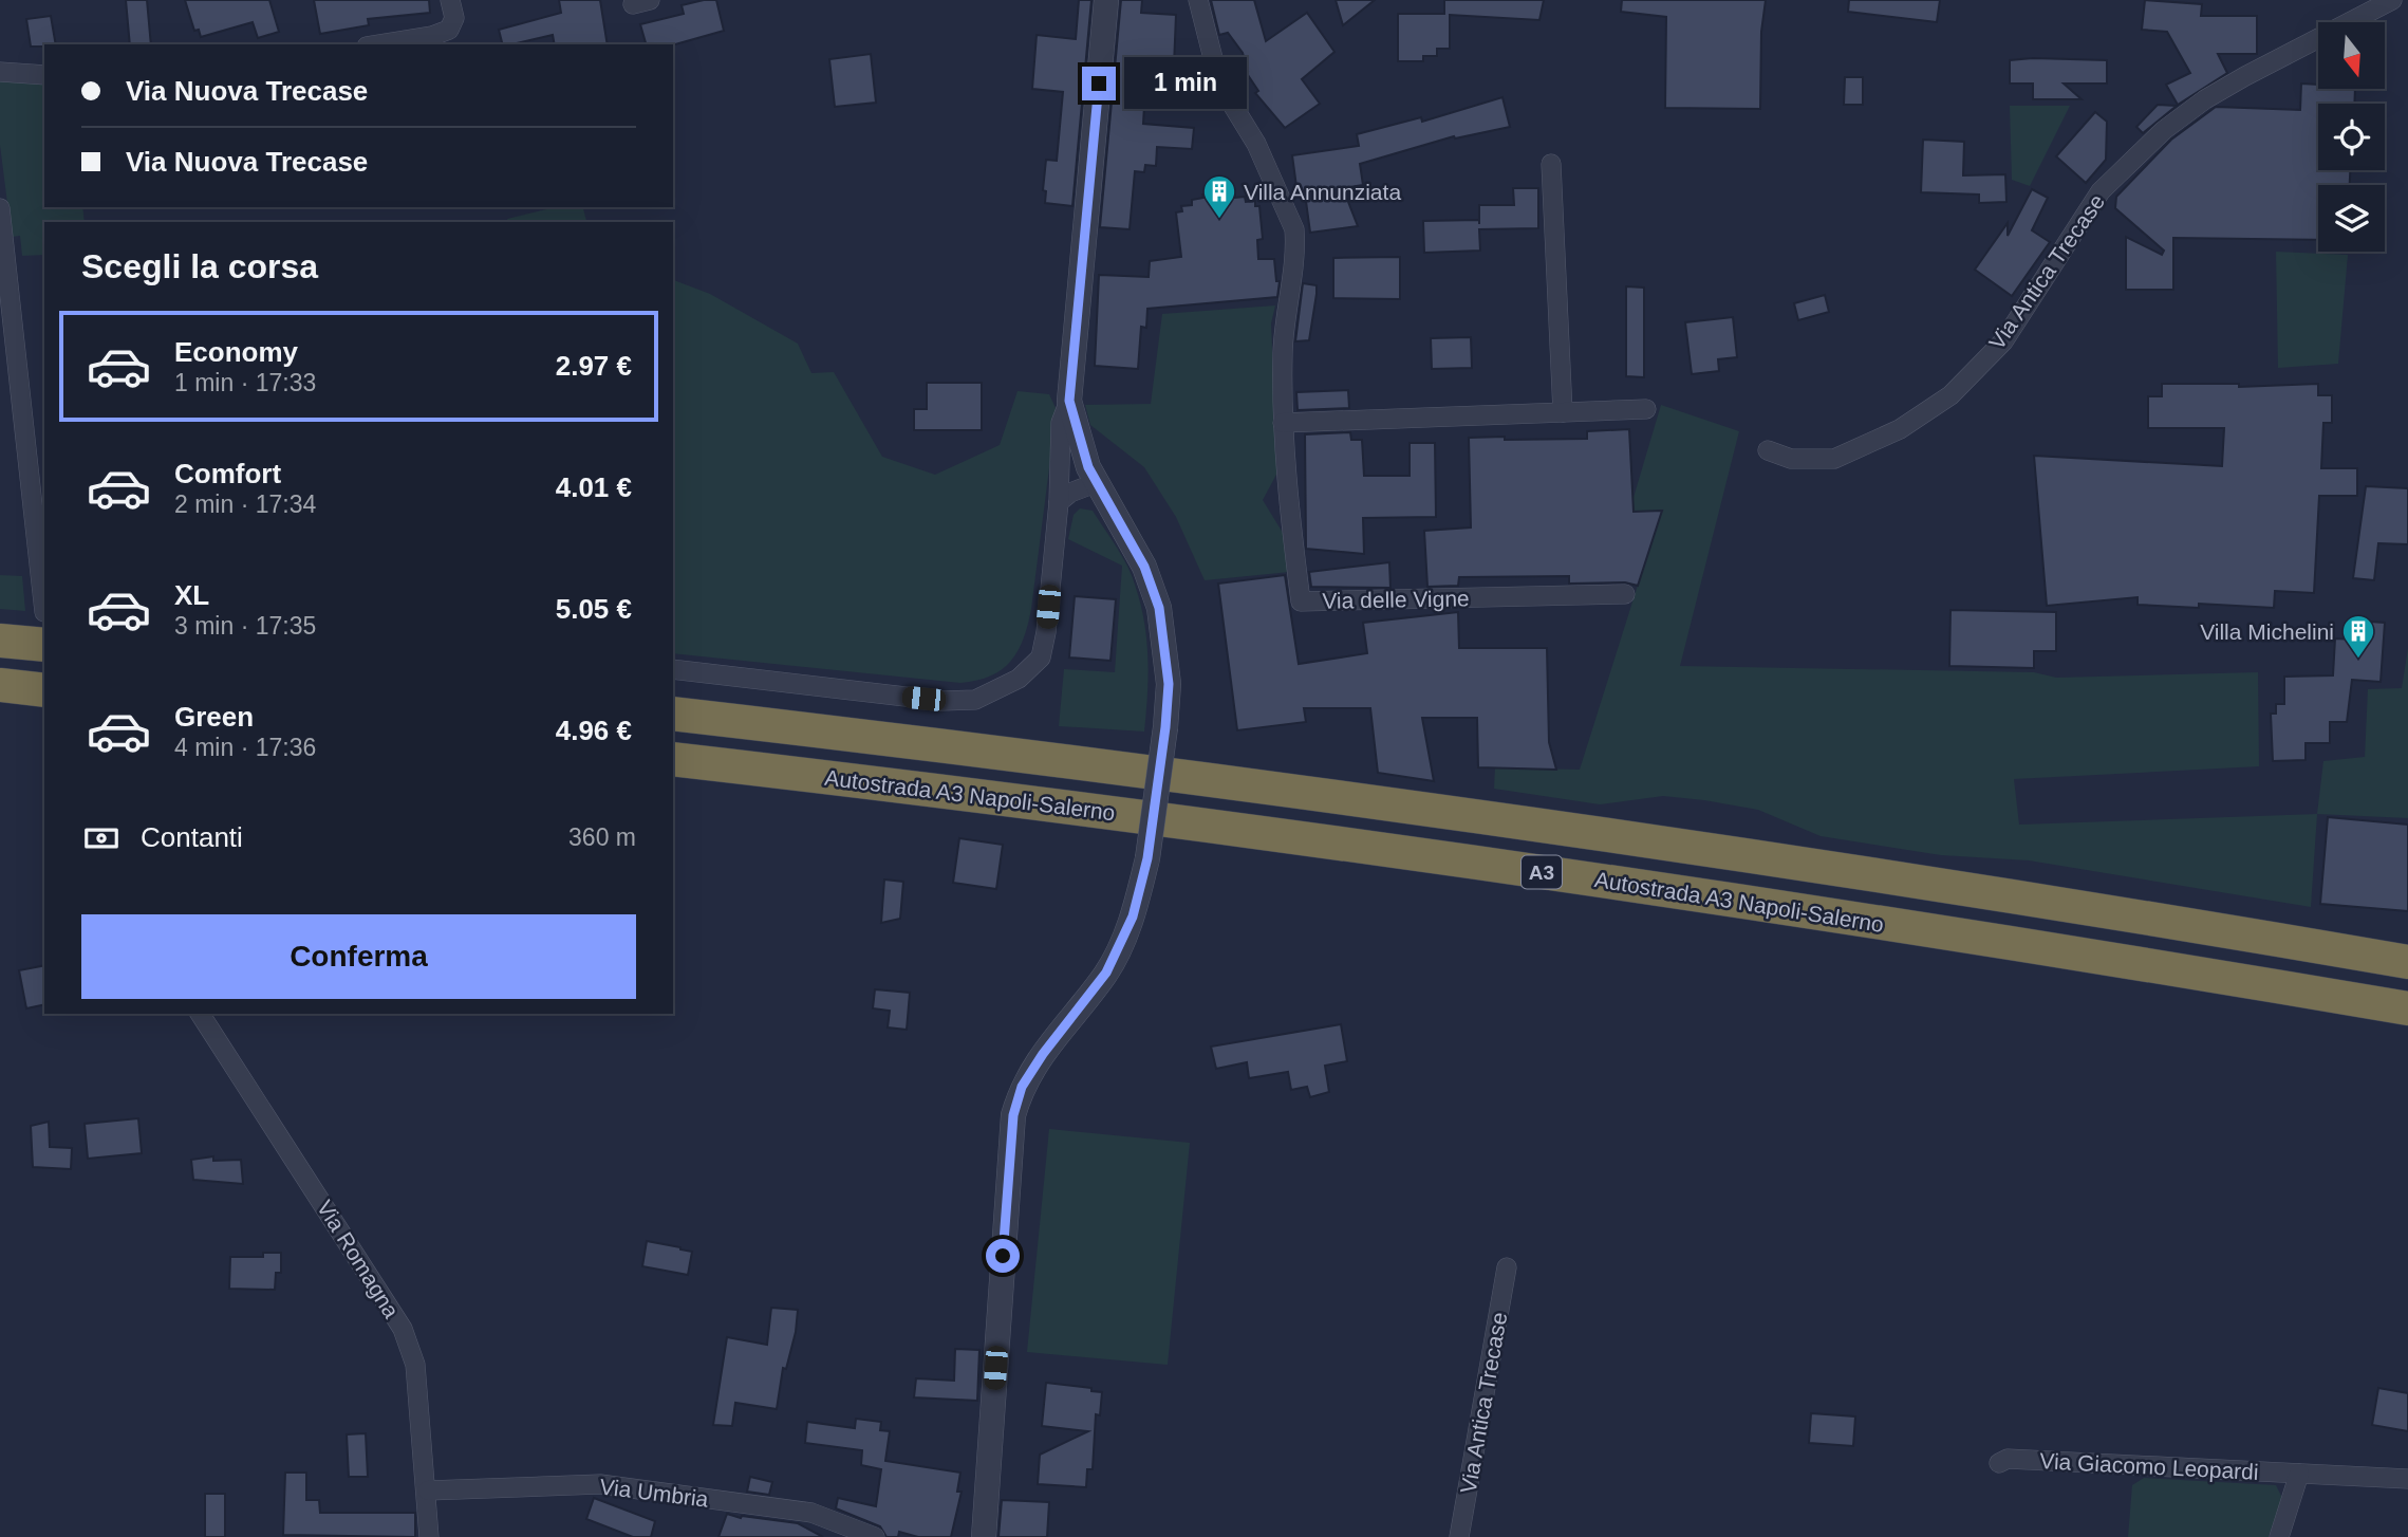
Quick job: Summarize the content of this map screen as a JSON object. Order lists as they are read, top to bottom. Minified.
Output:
{"streets":{"highway":["Autostrada A3 Napoli-Salerno","A3"],"street":["Via Antica Trecase","Via delle Vigne","Via Romagna","Via Giacomo Leopardi","Via Umbria"]},"crossings":[["Via Romagna","Via Umbria"]],"places":{"building":["Villa Annunziata","Villa Michelini"]},"north":"bottom","page":{"banner":["Via Nuova Trecase","Via Nuova Trecase"],"bubble":"1 min","heading":"Scegli la corsa","list":[{"name":"Economy","note":"1 min · 17:33","value":"2.97 €"},{"name":"Comfort","note":"2 min · 17:34","value":"4.01 €"},{"name":"XL","note":"3 min · 17:35","value":"5.05 €"},{"name":"Green","note":"4 min · 17:36","value":"4.96 €"}],"pay":["Contanti","360 m"],"buttons":"Conferma"}}
